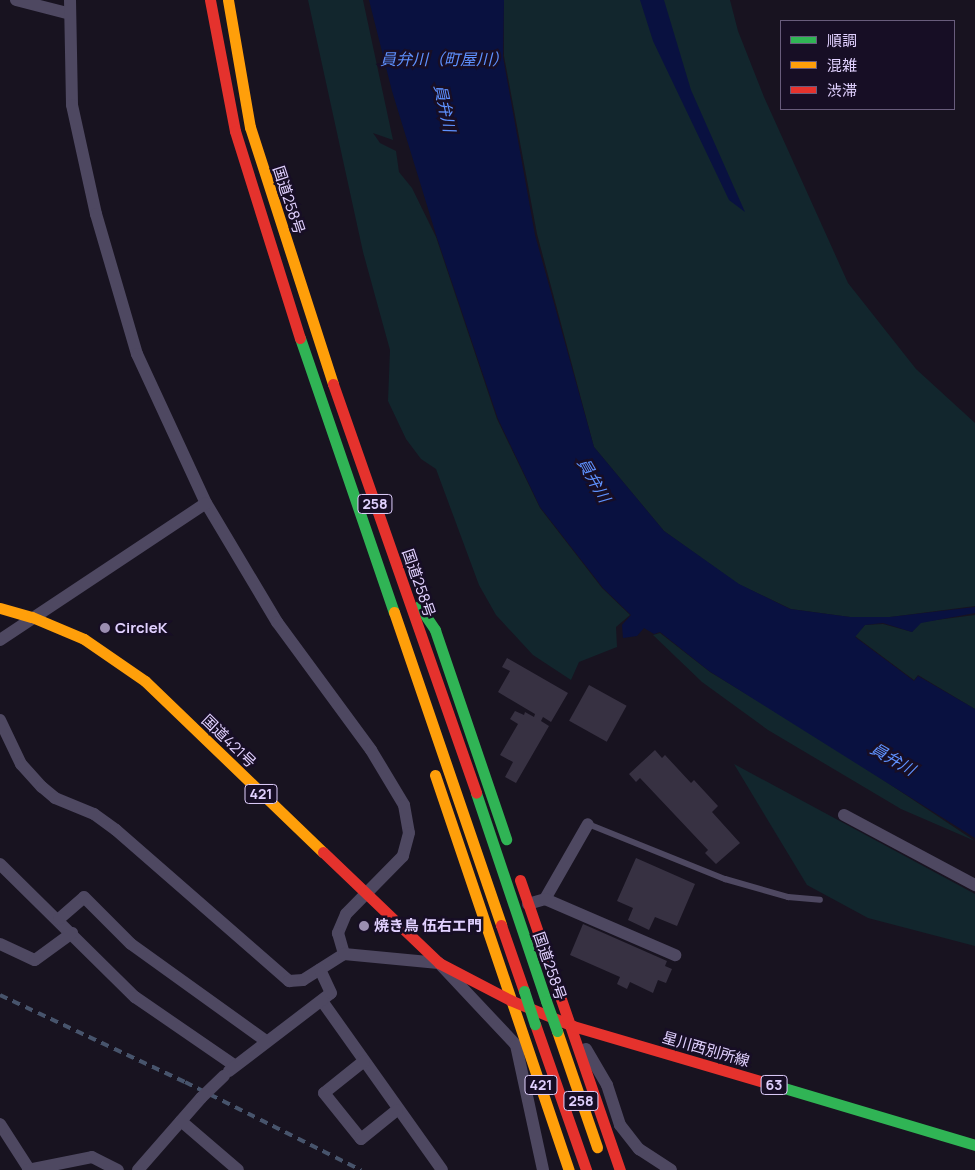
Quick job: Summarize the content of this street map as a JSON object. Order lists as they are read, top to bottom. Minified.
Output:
{"streets":{"main road":["国道258号","258","国道421号","421","星川西別所線","63"]},"crossings":[["国道421号","421"],["国道421号","星川西別所線"]],"water":["員弁川（町屋川）","員弁川"],"places":["CircleK","焼き鳥 伍右エ門"],"legend":["順調","混雑","渋滞"]}
